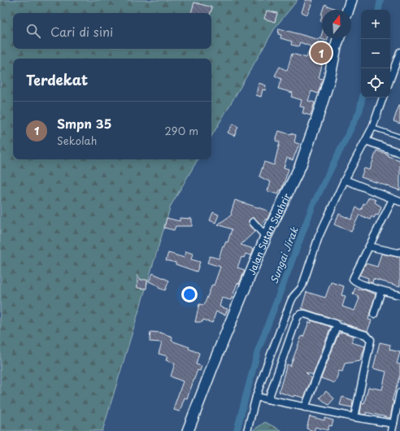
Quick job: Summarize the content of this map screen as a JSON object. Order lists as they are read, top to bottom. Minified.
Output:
{"streets":{"main road":["Jalan Sutan Syahrir"]},"water":["Sungai Jirak"],"north":"top","page":{"map_buttons":["+","−"],"search":"Cari di sini","pins":"1","heading":"Terdekat","list":[{"mark":"1","name":"Smpn 35","note":"Sekolah","value":"290 m"}]}}
